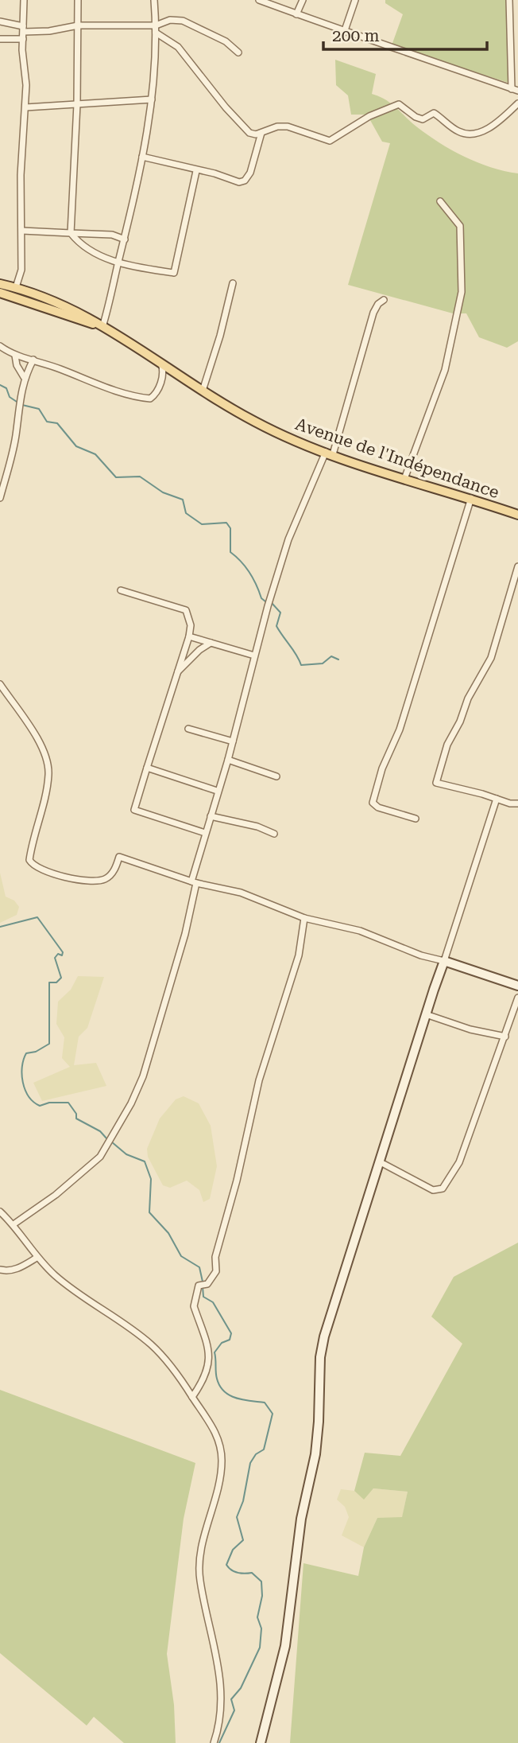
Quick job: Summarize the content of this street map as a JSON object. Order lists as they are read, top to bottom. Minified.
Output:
{"streets":{"main road":["Avenue de l'Indépendance"]},"scale_bar":"200 m"}
